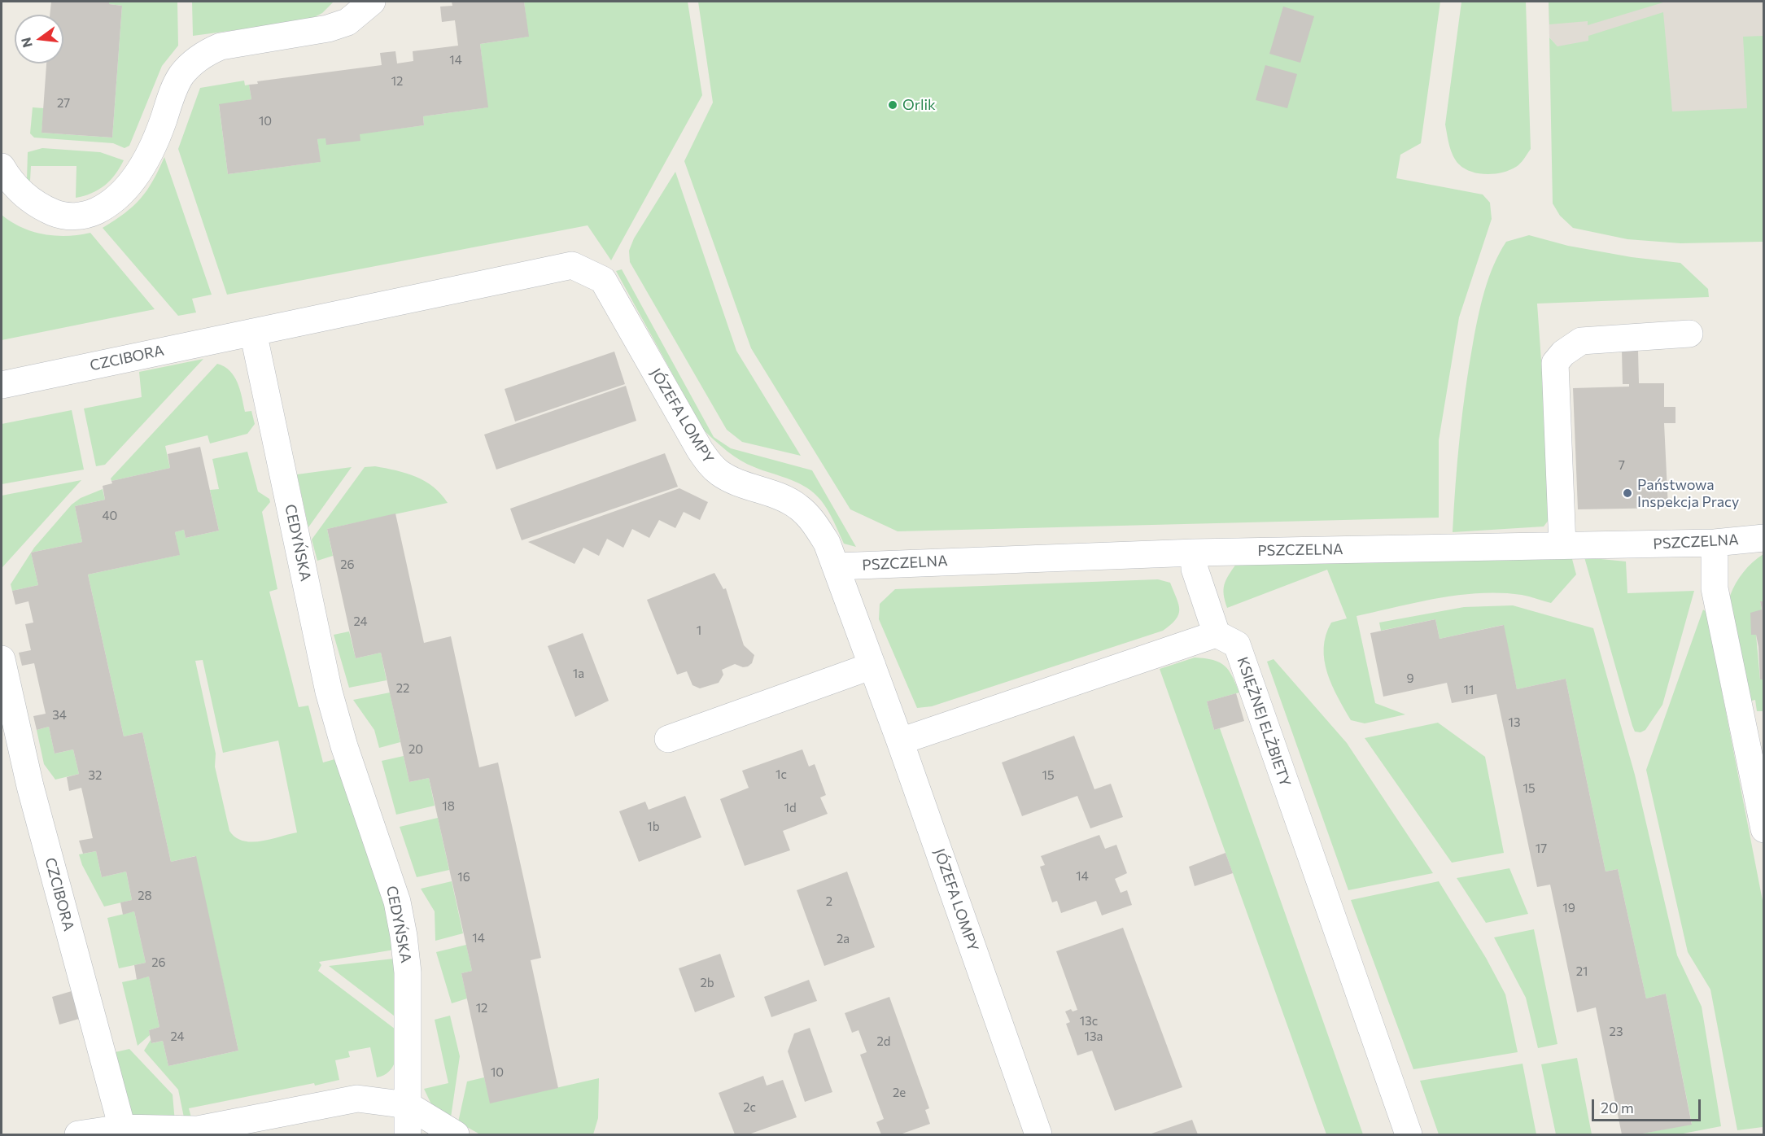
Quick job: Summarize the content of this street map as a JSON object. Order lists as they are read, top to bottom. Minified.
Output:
{"streets":{"street":["CZCIBORA","JÓZEFA LOMPY","PSZCZELNA","CEDYŃSKA","KSIĘŻNEJ ELŻBIETY"]},"crossings":[["CZCIBORA","JÓZEFA LOMPY"],["CZCIBORA","CEDYŃSKA"],["JÓZEFA LOMPY","PSZCZELNA"],["JÓZEFA LOMPY","CEDYŃSKA"]],"places":["Orlik","Państwowa Inspekcja Pracy"],"house_numbers":["14","12","27","10","7","40","26","24","1","1a","9","22","11","34","13","20","1c","32","15","15","18","1d","1b","17","14","16","28","2","19","14","2a","26","21","2b","12","13c","23","24","13a","2d","10","2e","2c"],"scale_bar":"20 m","north":"left"}
